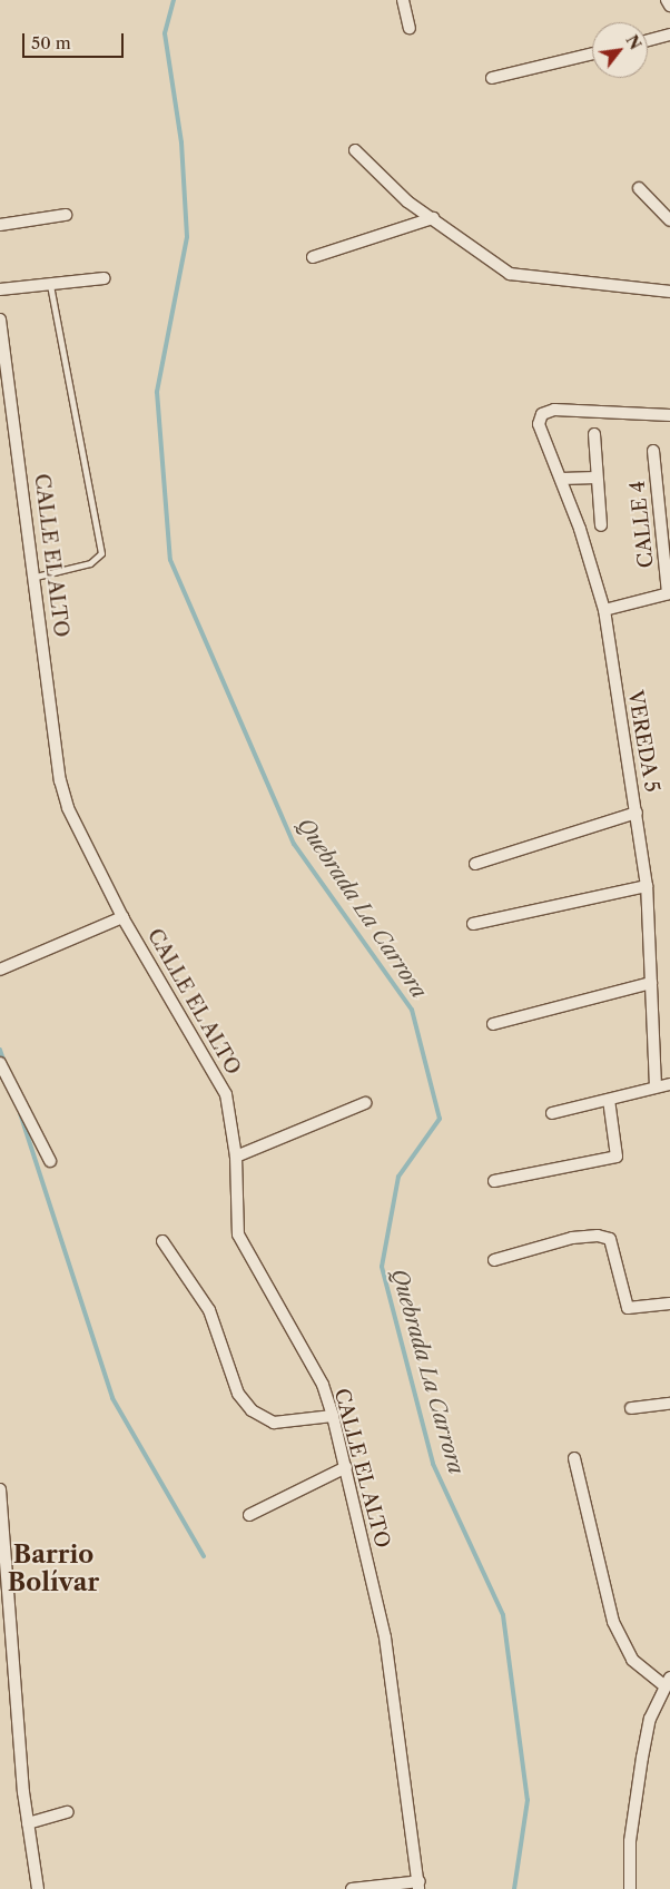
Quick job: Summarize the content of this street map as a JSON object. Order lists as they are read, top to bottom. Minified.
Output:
{"streets":{"street":["CALLE 4","CALLE EL ALTO","VEREDA 5"]},"districts":["Barrio Bolívar"],"water":["Quebrada La Carrora"],"scale_bar":"50 m","north":"top right"}
